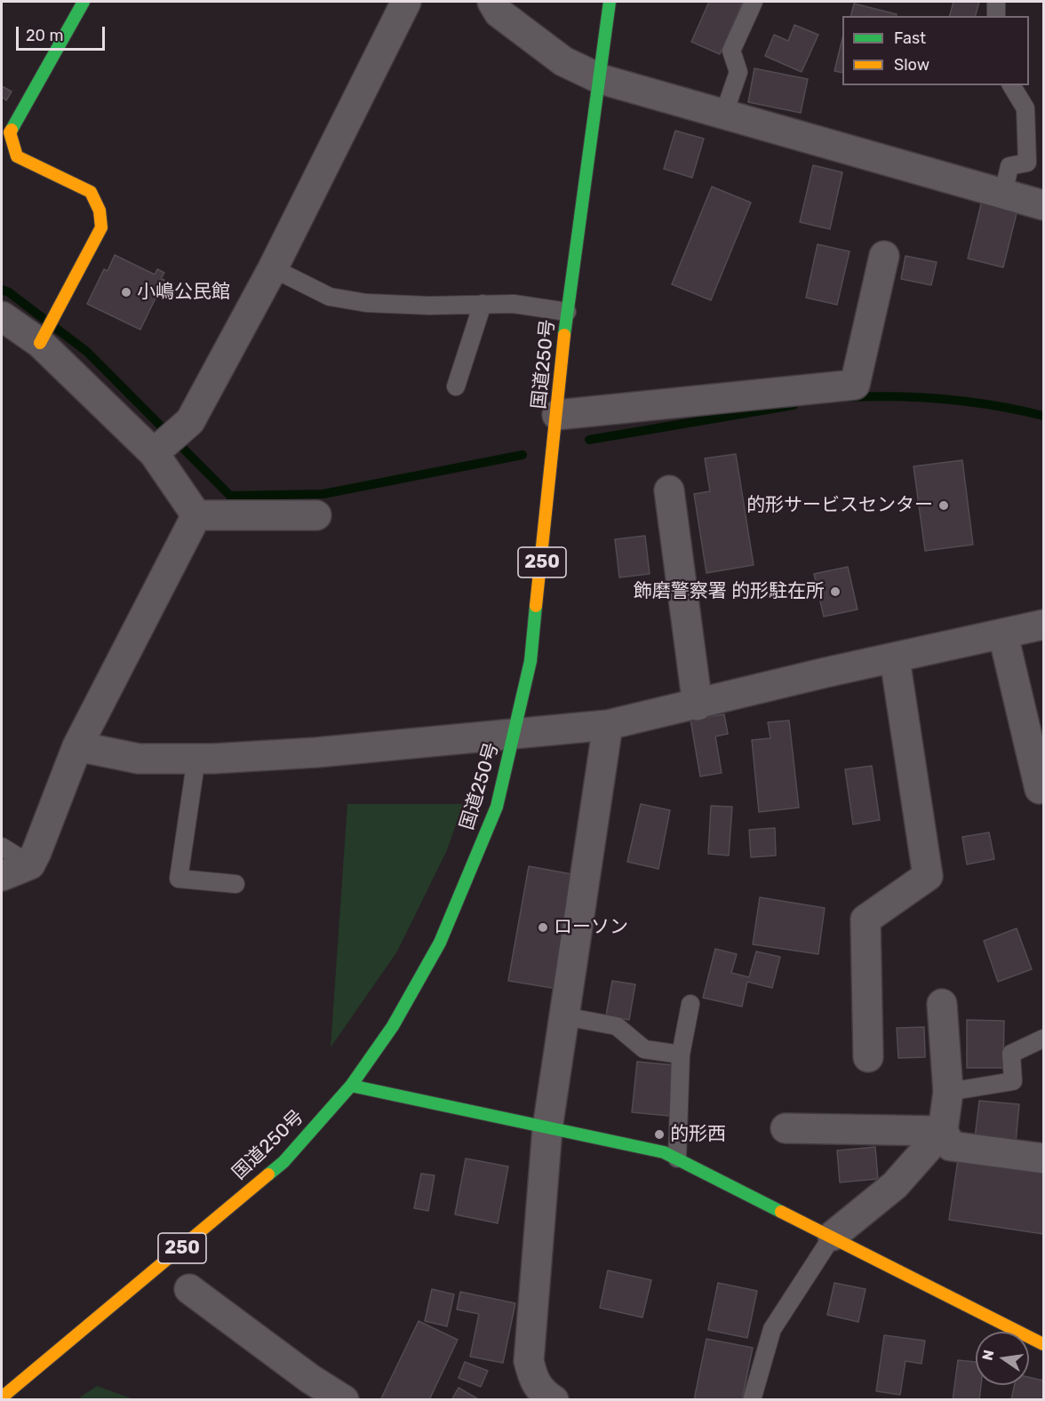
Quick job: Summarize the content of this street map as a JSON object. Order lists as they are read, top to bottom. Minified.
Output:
{"streets":{"main road":["国道250号","250"]},"places":["小嶋公民館","的形サービスセンター","飾磨警察署 的形駐在所","ローソン","的形西"],"legend":["Fast","Slow"],"scale_bar":"20 m","north":"left"}
